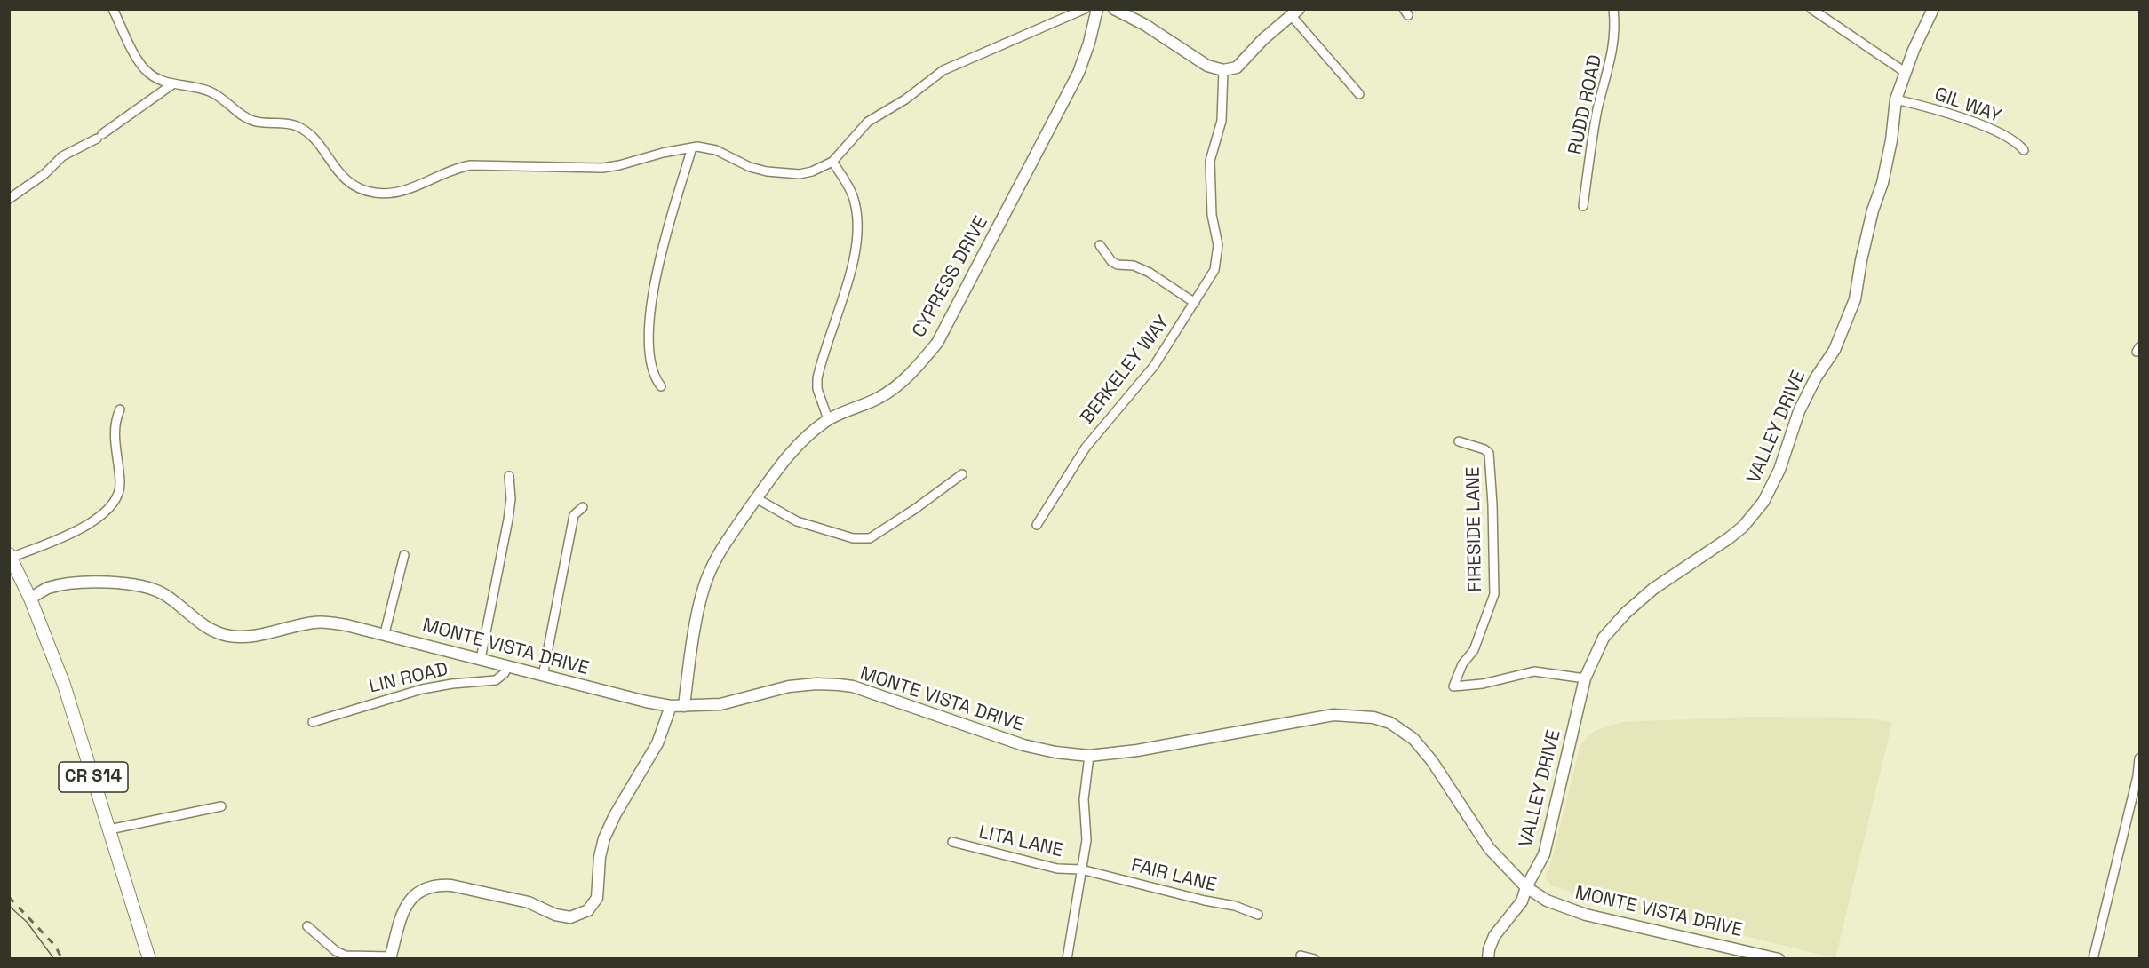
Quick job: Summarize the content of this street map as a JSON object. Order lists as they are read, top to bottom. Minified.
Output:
{"streets":{"main road":["CYPRESS DRIVE","VALLEY DRIVE","MONTE VISTA DRIVE","CR S14"],"street":["RUDD ROAD","GIL WAY","BERKELEY WAY","FIRESIDE LANE","LIN ROAD","LITA LANE","FAIR LANE"]},"crossings":[["GIL WAY","VALLEY DRIVE"],["CYPRESS DRIVE","MONTE VISTA DRIVE"],["VALLEY DRIVE","FIRESIDE LANE"],["VALLEY DRIVE","MONTE VISTA DRIVE"],["MONTE VISTA DRIVE","LIN ROAD"],["MONTE VISTA DRIVE","CR S14"],["MONTE VISTA DRIVE","LITA LANE"],["LITA LANE","FAIR LANE"]]}
